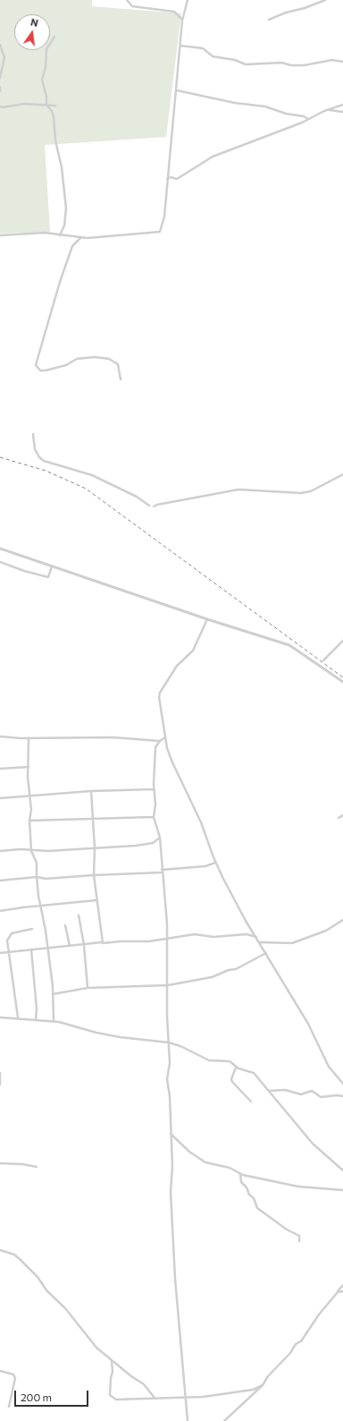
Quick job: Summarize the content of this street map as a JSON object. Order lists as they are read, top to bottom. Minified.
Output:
{"scale_bar":"200 m","north":"top"}
